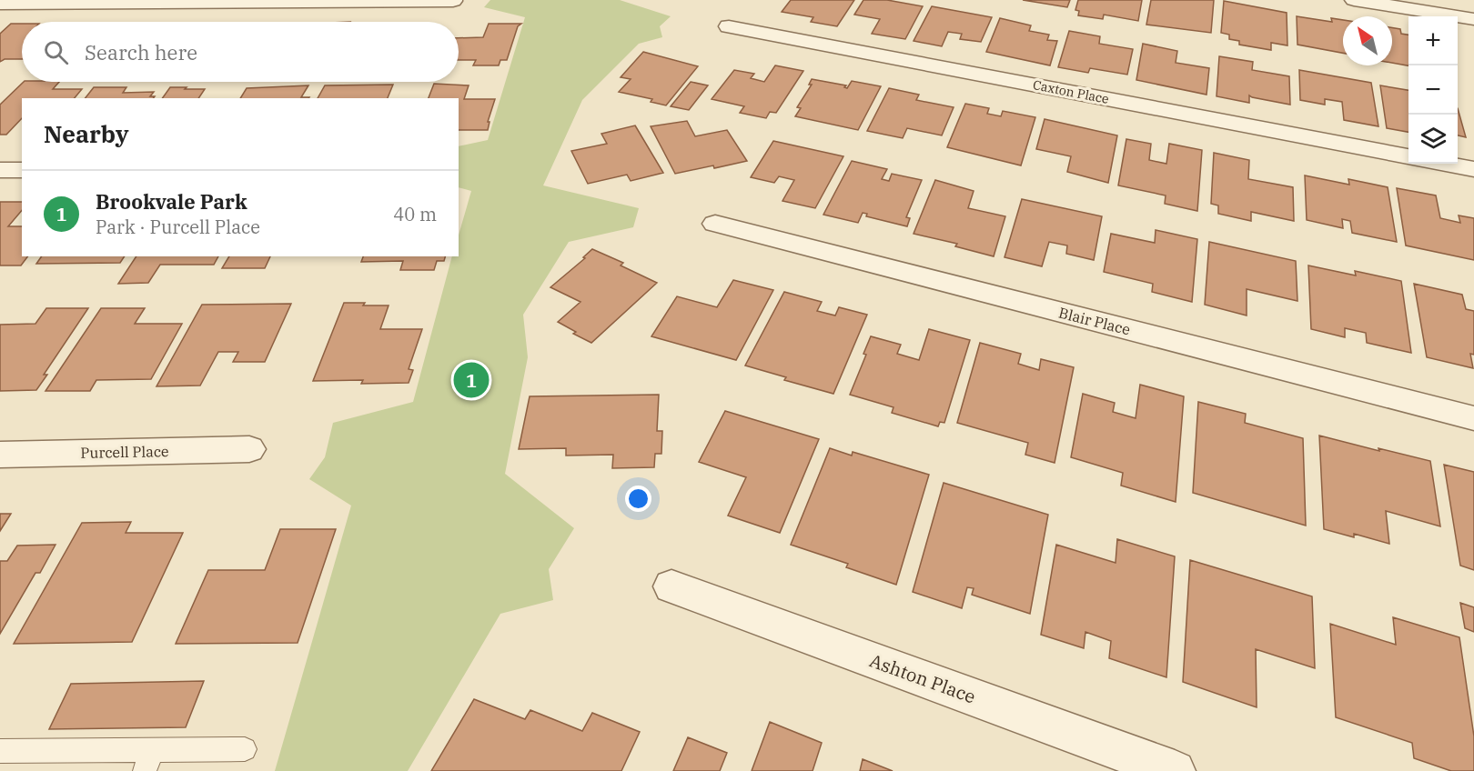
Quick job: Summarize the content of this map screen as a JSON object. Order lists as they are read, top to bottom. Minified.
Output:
{"streets":{"street":["Caxton Place","Blair Place","Purcell Place","Ashton Place"]},"north":"top left","page":{"map_buttons":["+","−"],"search":"Search here","heading":"Nearby","list":[{"mark":"1","name":"Brookvale Park","note":"Park · Purcell Place","value":"40 m"}],"pins":"1"}}
